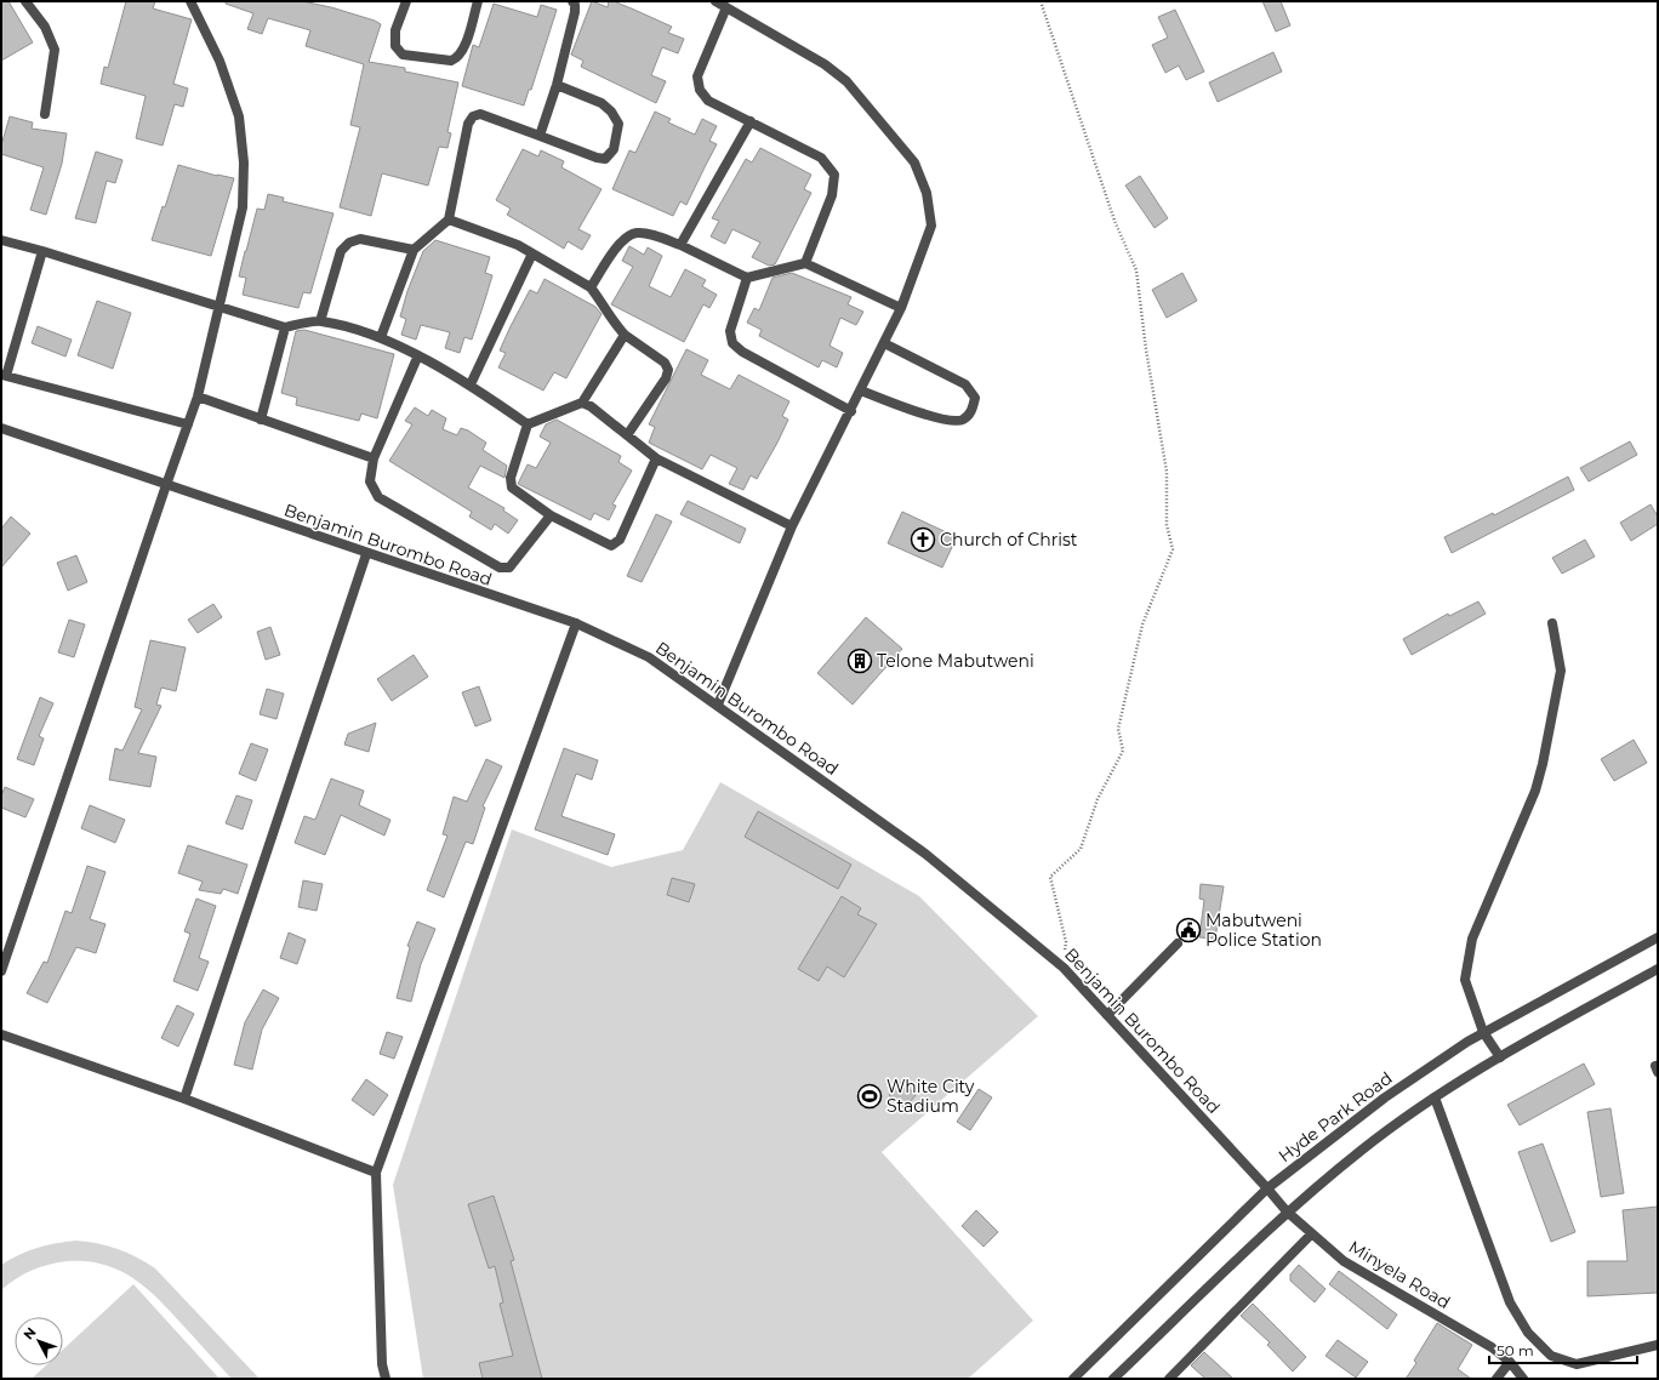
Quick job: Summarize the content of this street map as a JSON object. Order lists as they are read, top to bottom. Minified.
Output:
{"streets":{"street":["Benjamin Burombo Road","Hyde Park Road","Minyela Road"]},"crossings":[["Benjamin Burombo Road","Hyde Park Road"],["Benjamin Burombo Road","Minyela Road"],["Hyde Park Road","Minyela Road"]],"places":{"church":["Church of Christ"],"building":["Telone Mabutweni"],"public building":["Mabutweni Police Station"],"sports":["White City Stadium"]},"scale_bar":"50 m","north":"top left"}
